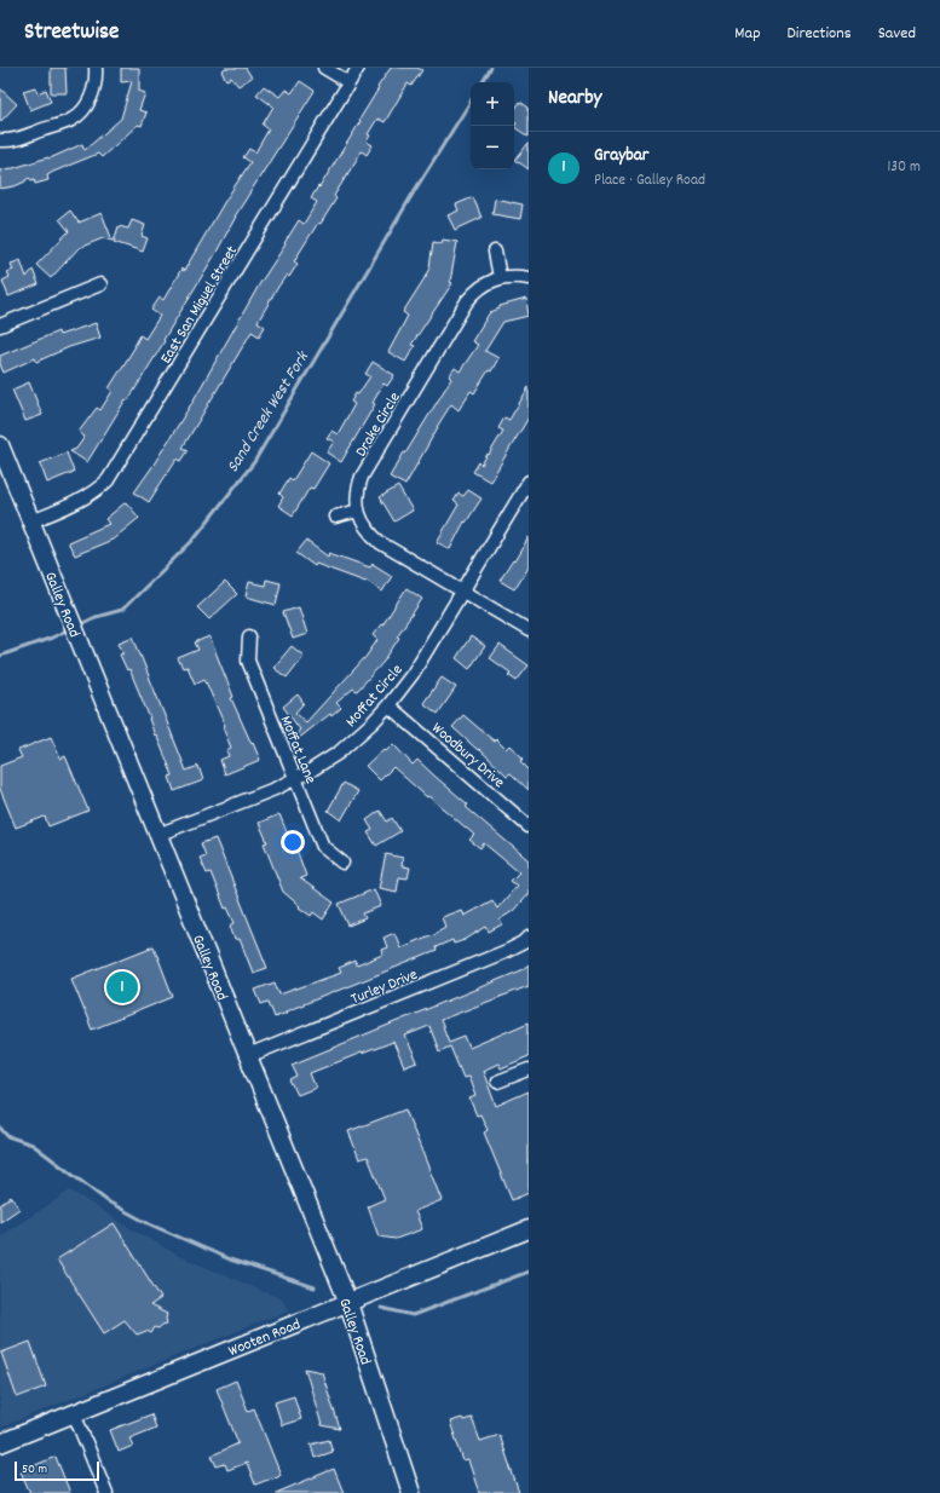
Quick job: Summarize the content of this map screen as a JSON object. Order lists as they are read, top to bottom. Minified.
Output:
{"streets":{"main road":["Galley Road","Wooten Road"],"street":["East San Miguel Street","Drake Circle","Moffat Circle","Moffat Lane","Woodbury Drive","Turley Drive"]},"crossings":[["East San Miguel Street","Galley Road"],["Drake Circle","Moffat Circle"],["Galley Road","Moffat Circle"],["Galley Road","Turley Drive"],["Galley Road","Wooten Road"],["Moffat Circle","Moffat Lane"],["Moffat Circle","Woodbury Drive"]],"water":["Sand Creek West Fork"],"scale_bar":"50 m","page":{"header":"Streetwise","nav":["Map","Directions","Saved"],"heading":"Nearby","map_buttons":["+","−"],"list":[{"mark":"1","name":"Graybar","note":"Place · Galley Road","value":"130 m"}],"pins":"1","scale":"50 m"}}
